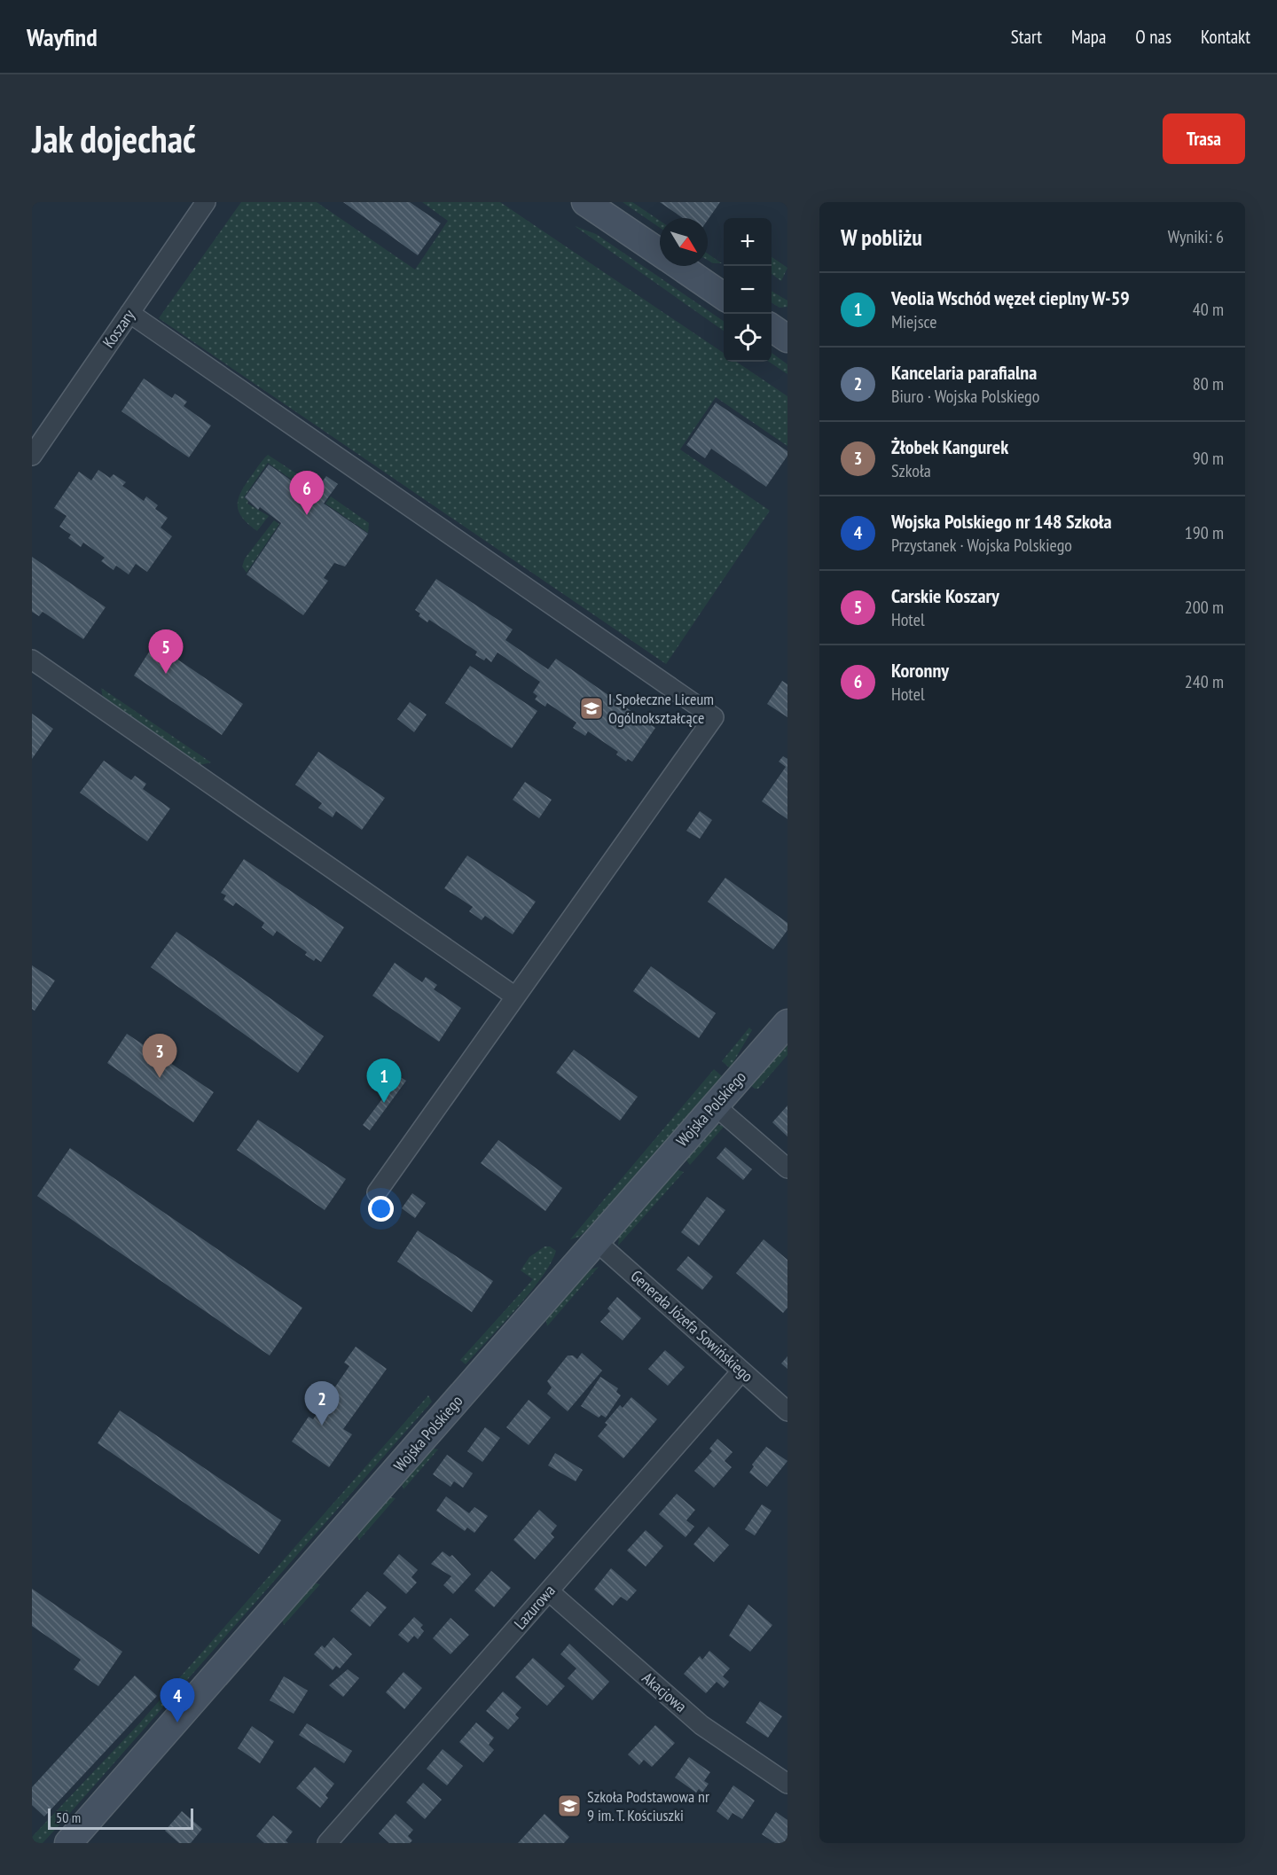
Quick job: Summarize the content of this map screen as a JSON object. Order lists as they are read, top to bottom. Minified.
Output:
{"streets":{"street":["Koszary","Wojska Polskiego","Generała Józefa Sowińskiego","Lazurowa","Akacjowa"]},"crossings":[["Wojska Polskiego","Generała Józefa Sowińskiego"],["Generała Józefa Sowińskiego","Lazurowa"],["Lazurowa","Akacjowa"]],"places":{"school or university":["I Społeczne Liceum Ogólnokształcące","Szkoła Podstawowa nr 9 im. T. Kościuszki"]},"scale_bar":"50 m","north":"bottom right","page":{"header":"Wayfind","nav":["Start","Mapa","O nas","Kontakt"],"buttons":"Trasa","title":"Jak dojechać","heading":["W pobliżu","Wyniki: 6"],"map_buttons":["+","−"],"list":[{"mark":"1","name":"Veolia Wschód węzeł cieplny W-59","note":"Miejsce","value":"40 m"},{"mark":"2","name":"Kancelaria parafialna","note":"Biuro · Wojska Polskiego","value":"80 m"},{"mark":"3","name":"Żłobek Kangurek","note":"Szkoła","value":"90 m"},{"mark":"4","name":"Wojska Polskiego nr 148 Szkoła","note":"Przystanek · Wojska Polskiego","value":"190 m"},{"mark":"5","name":"Carskie Koszary","note":"Hotel","value":"200 m"},{"mark":"6","name":"Koronny","note":"Hotel","value":"240 m"}],"pins":["6","5","3","1","2","4"],"scale":"50 m"}}
